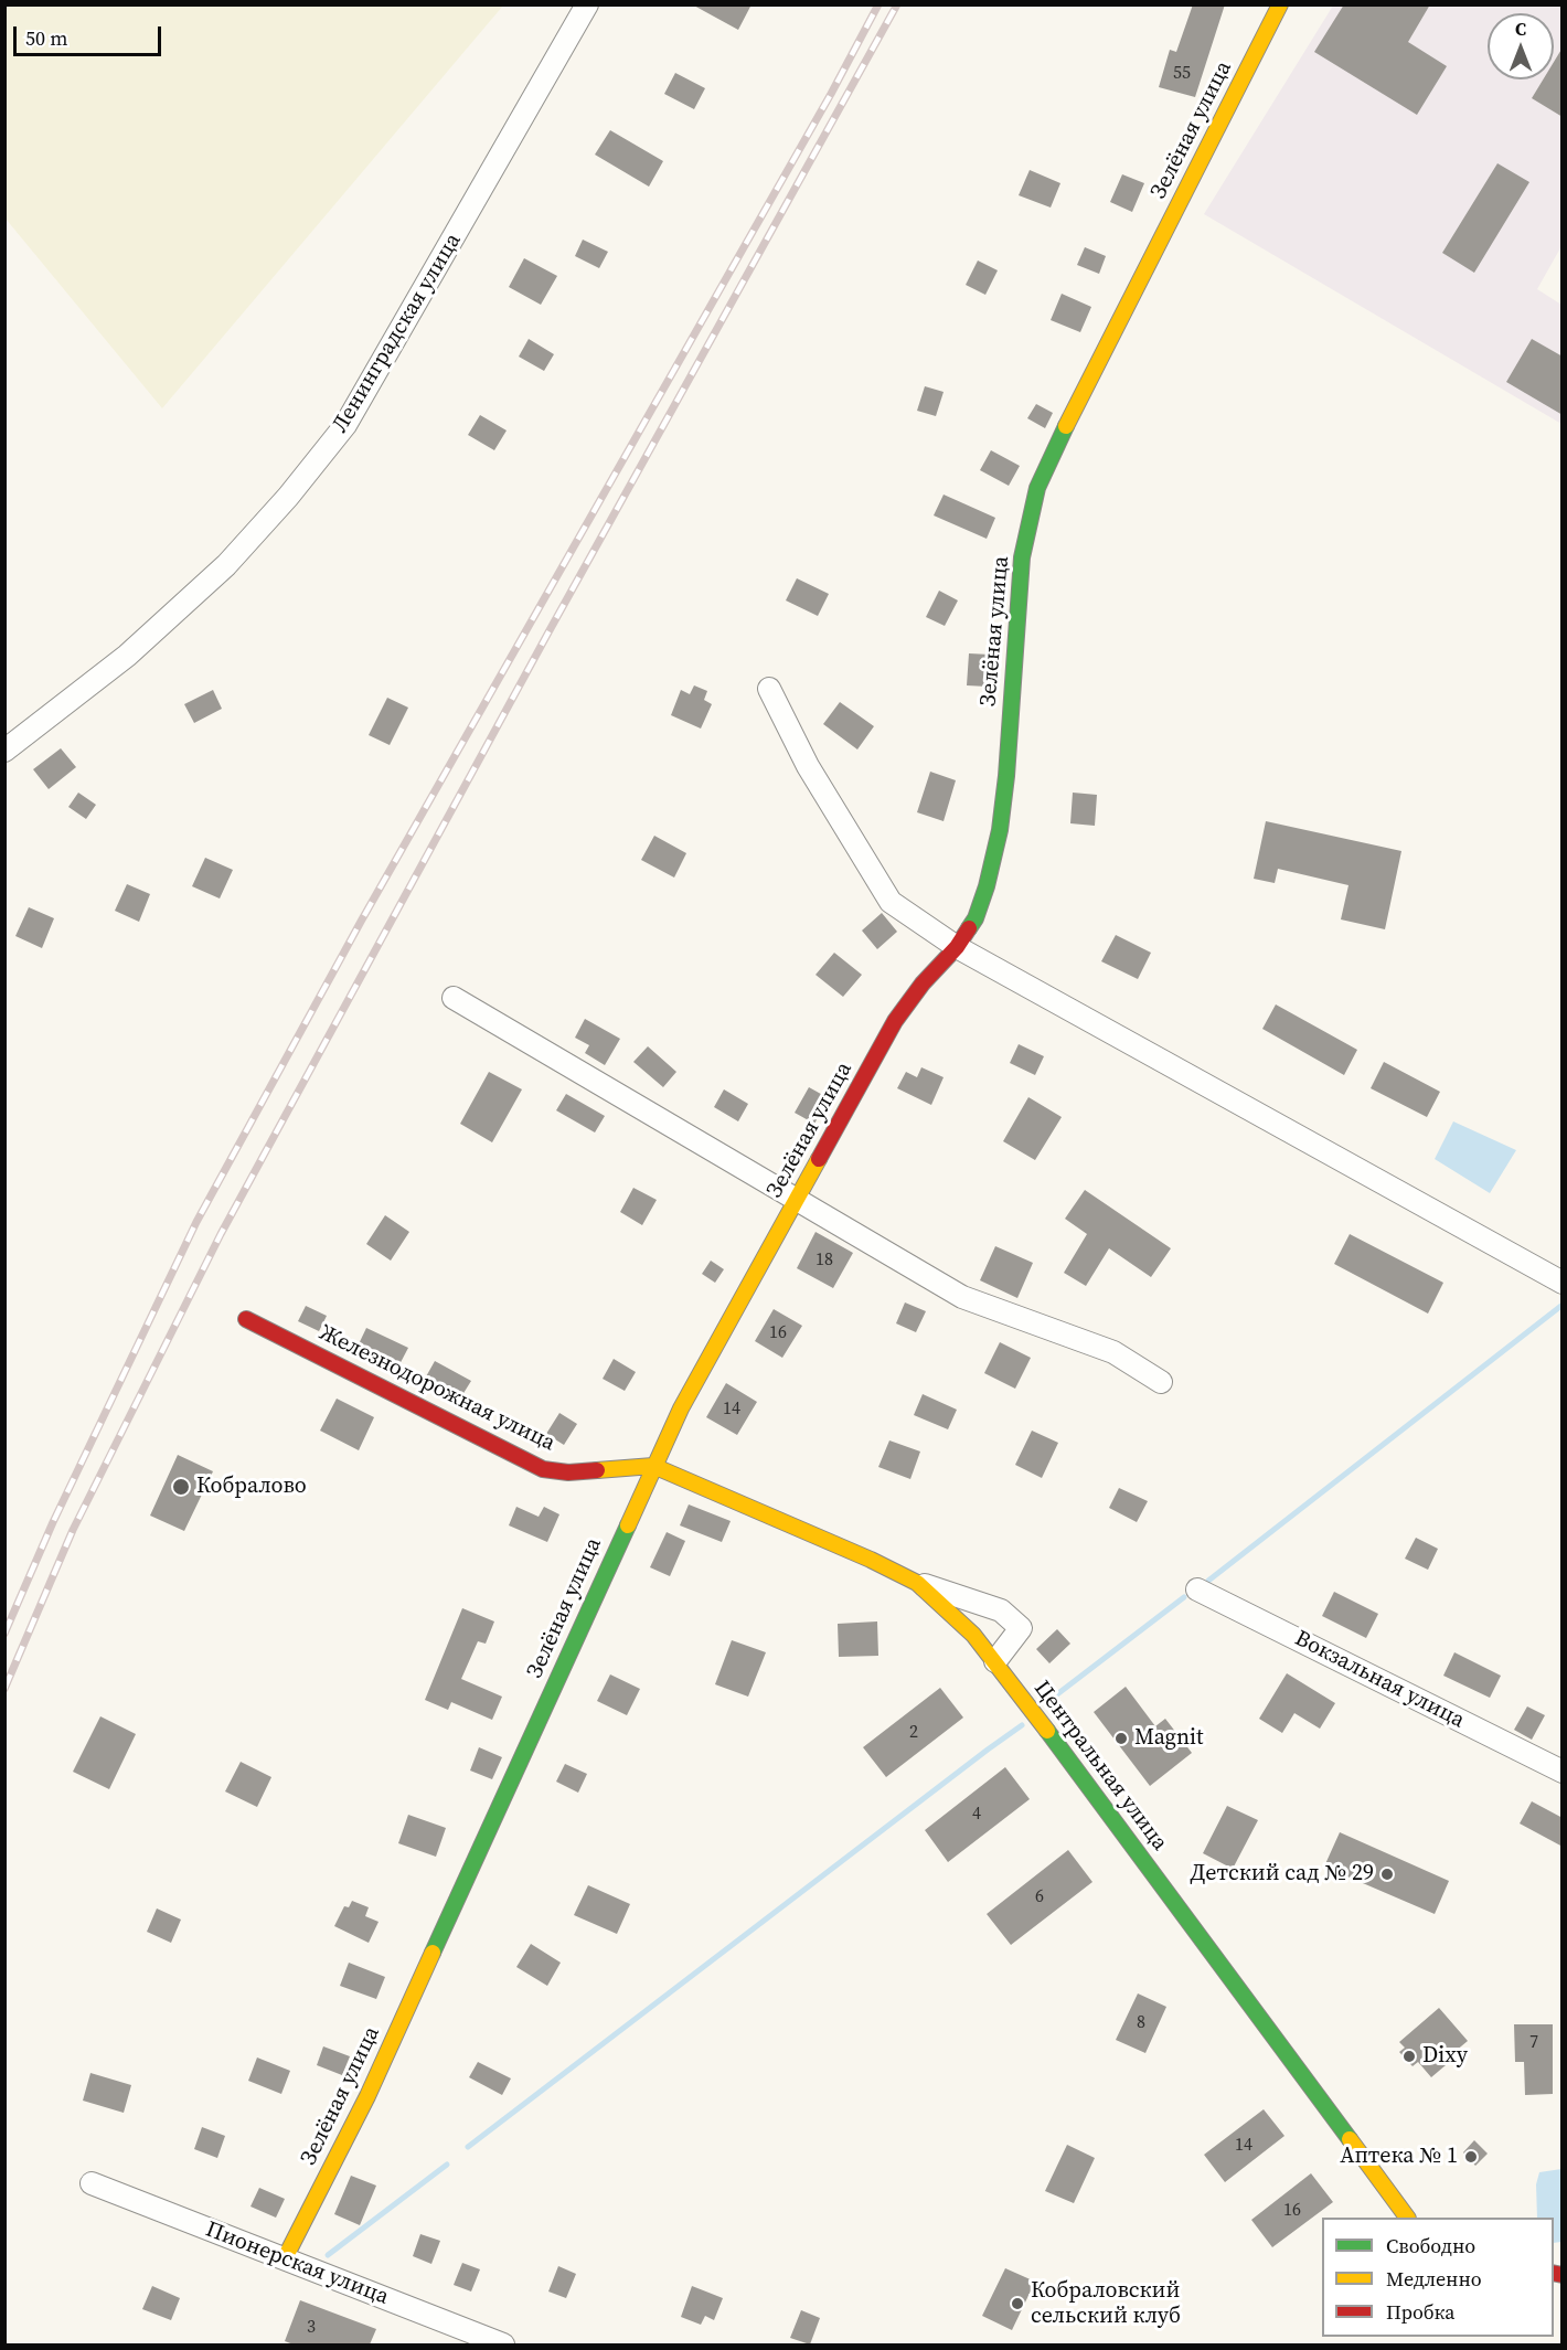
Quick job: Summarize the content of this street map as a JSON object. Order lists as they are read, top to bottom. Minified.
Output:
{"streets":{"street":["Зелёная улица","Ленинградская улица","Железнодорожная улица","Вокзальная улица","Центральная улица","Пионерская улица"]},"crossings":[["Зелёная улица","Железнодорожная улица"],["Зелёная улица","Центральная улица"],["Зелёная улица","Пионерская улица"],["Железнодорожная улица","Центральная улица"]],"places":["Кобралово","Magnit","Детский сад № 29","Dixy","Аптека № 1","Кобраловский сельский клуб"],"house_numbers":["55","18","16","14","2","4","6","8","7","14","16","3"],"legend":["Свободно","Медленно","Пробка"],"scale_bar":"50 m","north":"top"}
